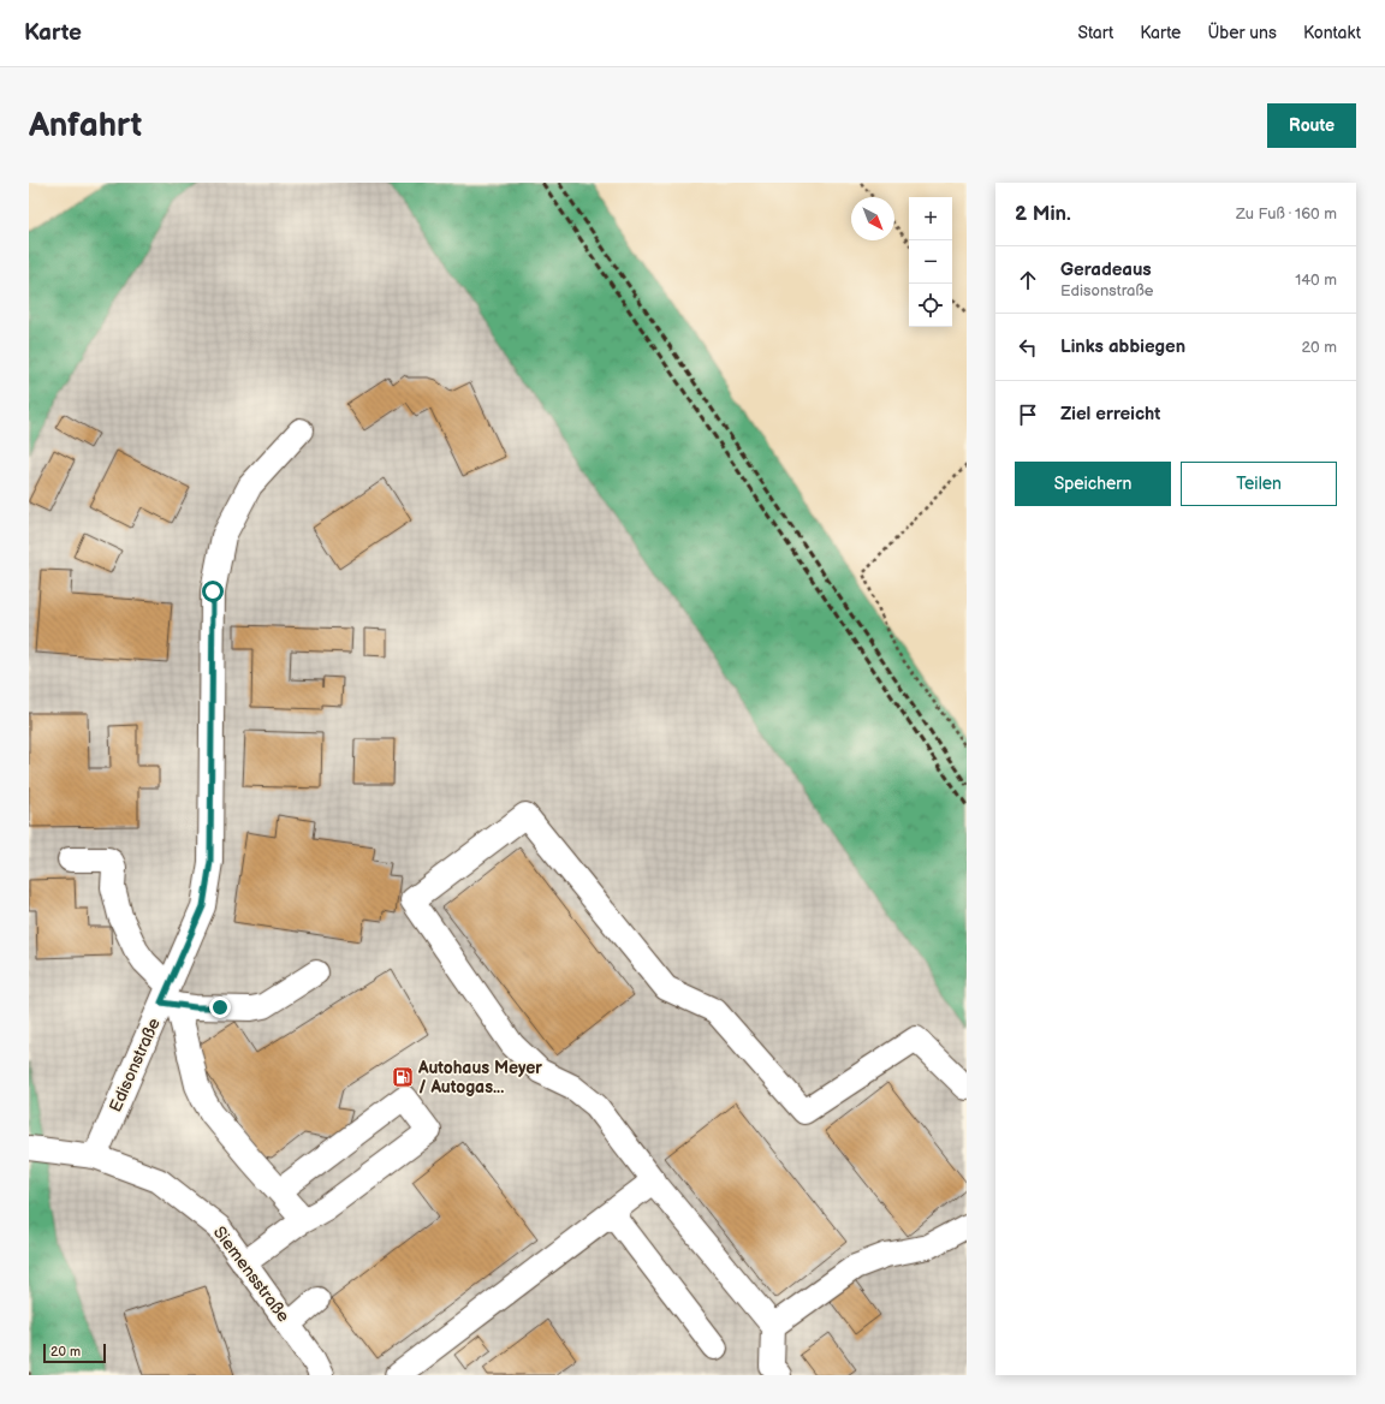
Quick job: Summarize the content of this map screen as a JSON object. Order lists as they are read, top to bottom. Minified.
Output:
{"streets":{"street":["Edisonstraße","Siemensstraße"]},"crossings":[["Edisonstraße","Siemensstraße"]],"places":{"fuel station":["Autohaus Meyer / Autogas..."]},"scale_bar":"20 m","north":"bottom right","page":{"header":"Karte","nav":["Start","Karte","Über uns","Kontakt"],"buttons":["Route",["Speichern","Teilen"]],"title":"Anfahrt","heading":["2 Min.","Zu Fuß · 160 m"],"map_buttons":["+","−"],"list":[["Geradeaus","Edisonstraße","140 m"],["Links abbiegen","20 m"],"Ziel erreicht"],"scale":"20 m"}}
